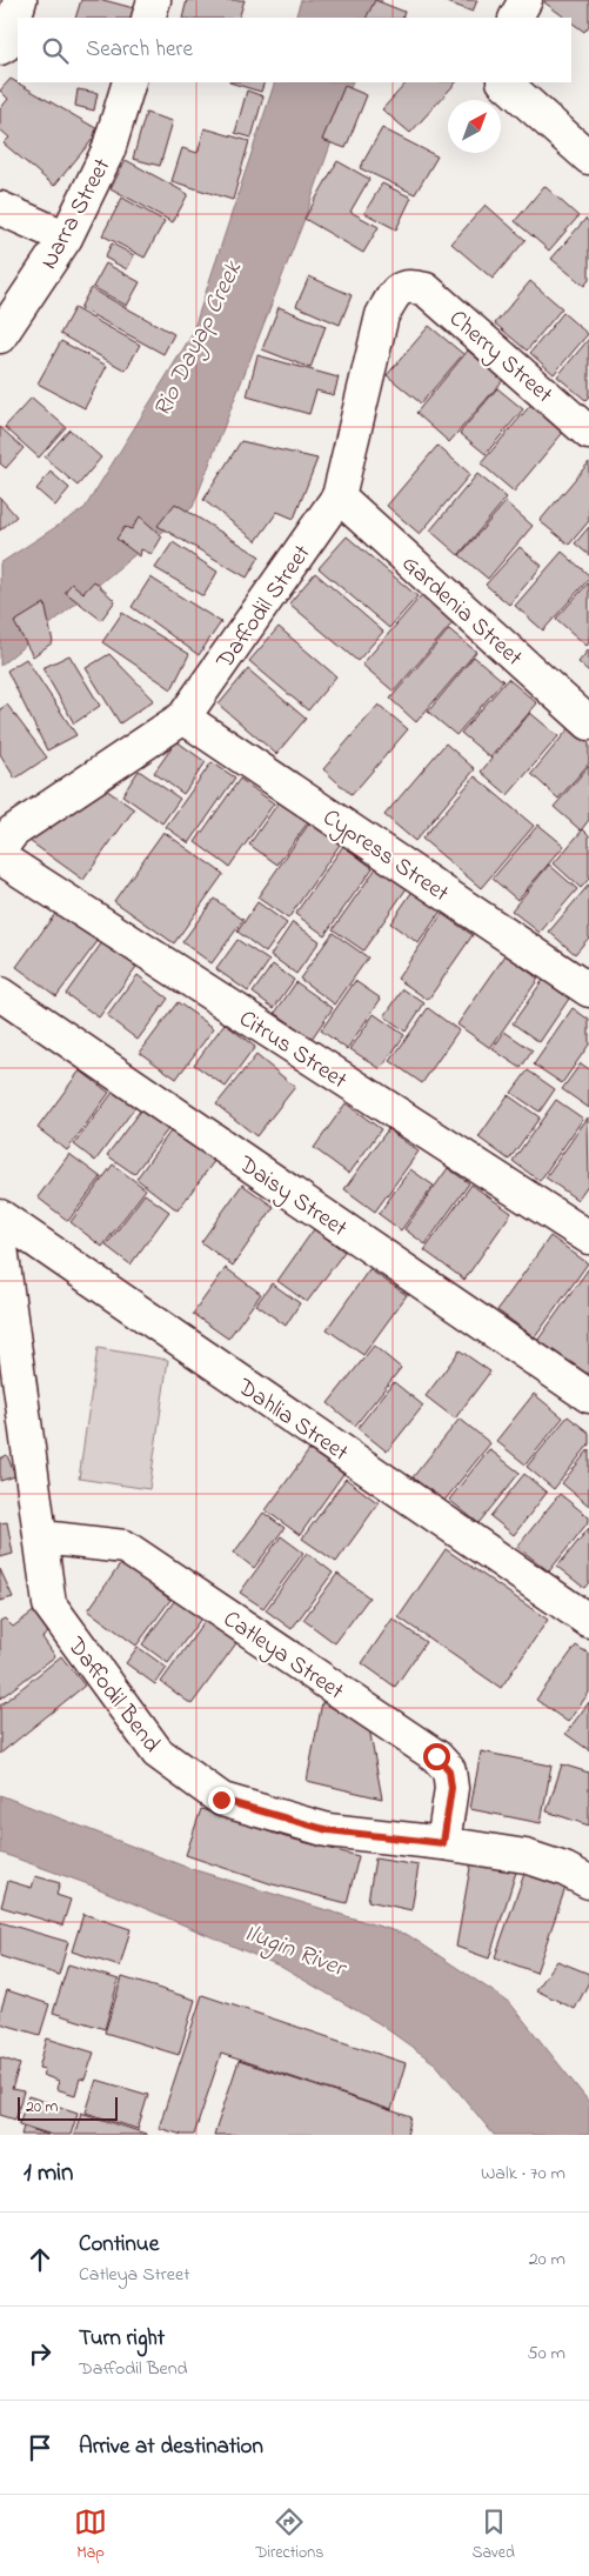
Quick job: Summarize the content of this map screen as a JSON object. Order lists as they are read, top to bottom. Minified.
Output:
{"streets":{"street":["Narra Street","Cherry Street","Daffodil Street","Gardenia Street","Cypress Street","Citrus Street","Daisy Street","Dahlia Street","Catleya Street","Daffodil Bend"]},"crossings":[["Cherry Street","Daffodil Street"],["Daffodil Street","Gardenia Street"],["Daffodil Street","Cypress Street"],["Catleya Street","Daffodil Bend"]],"water":["Rio Dayap Creek","Ilugin River"],"scale_bar":"20 m","north":"top right","page":{"search":"Search here","scale":"20 m","heading":["1 min","Walk · 70 m"],"list":[["Continue","Catleya Street","20 m"],["Turn right","Daffodil Bend","50 m"],"Arrive at destination"],"nav":["Map","Directions","Saved"]}}
